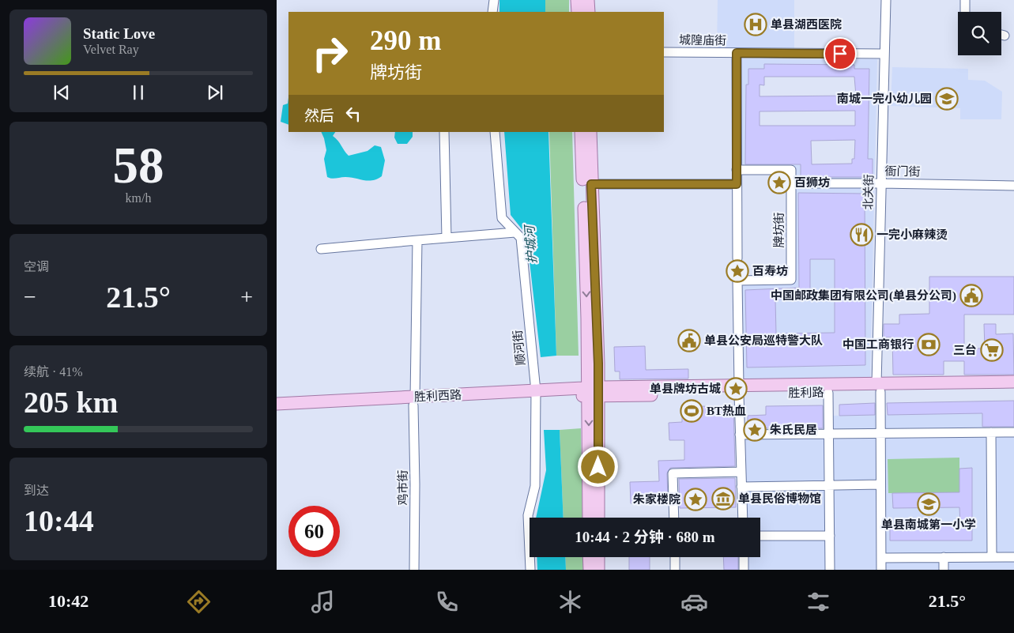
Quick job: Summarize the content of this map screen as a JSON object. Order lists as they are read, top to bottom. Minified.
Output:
{"streets":{"main road":["胜利路","胜利西路"],"street":["城隍庙街","衙门街","北关街","牌坊街","顺河街","鸡市街"]},"crossings":[["城隍庙街","北关街"],["衙门街","北关街"],["衙门街","牌坊街"],["北关街","胜利路"],["牌坊街","胜利路"],["顺河街","胜利西路"],["胜利路","胜利西路"],["胜利西路","鸡市街"]],"water":["护城河"],"places":{"hospital":["单县湖西医院"],"school or university":["南城一完小幼儿园","单县南城第一小学"],"place":["百狮坊","百寿坊","单县牌坊古城","朱氏民居","朱家楼院"],"restaurant":["一完小麻辣烫"],"public building":["中国邮政集团有限公司(单县分公司)","单县公安局巡特警大队"],"bank":["中国工商银行"],"supermarket":["三台"],"sports":["BT热血"],"museum":["单县民俗博物馆"]},"page":{"turn":["290 m","牌坊街"],"song":["Static Love","Velvet Ray"],"then":"然后","tile":[["58","km/h"],"空调",["续航 · 41%","205 km"],["到达","10:44"]],"heat":["−","21.5°","+"],"limit":"60","trip":"10:44 · 2 分钟 · 680 m","tabs":["10:42","21.5°"]}}
